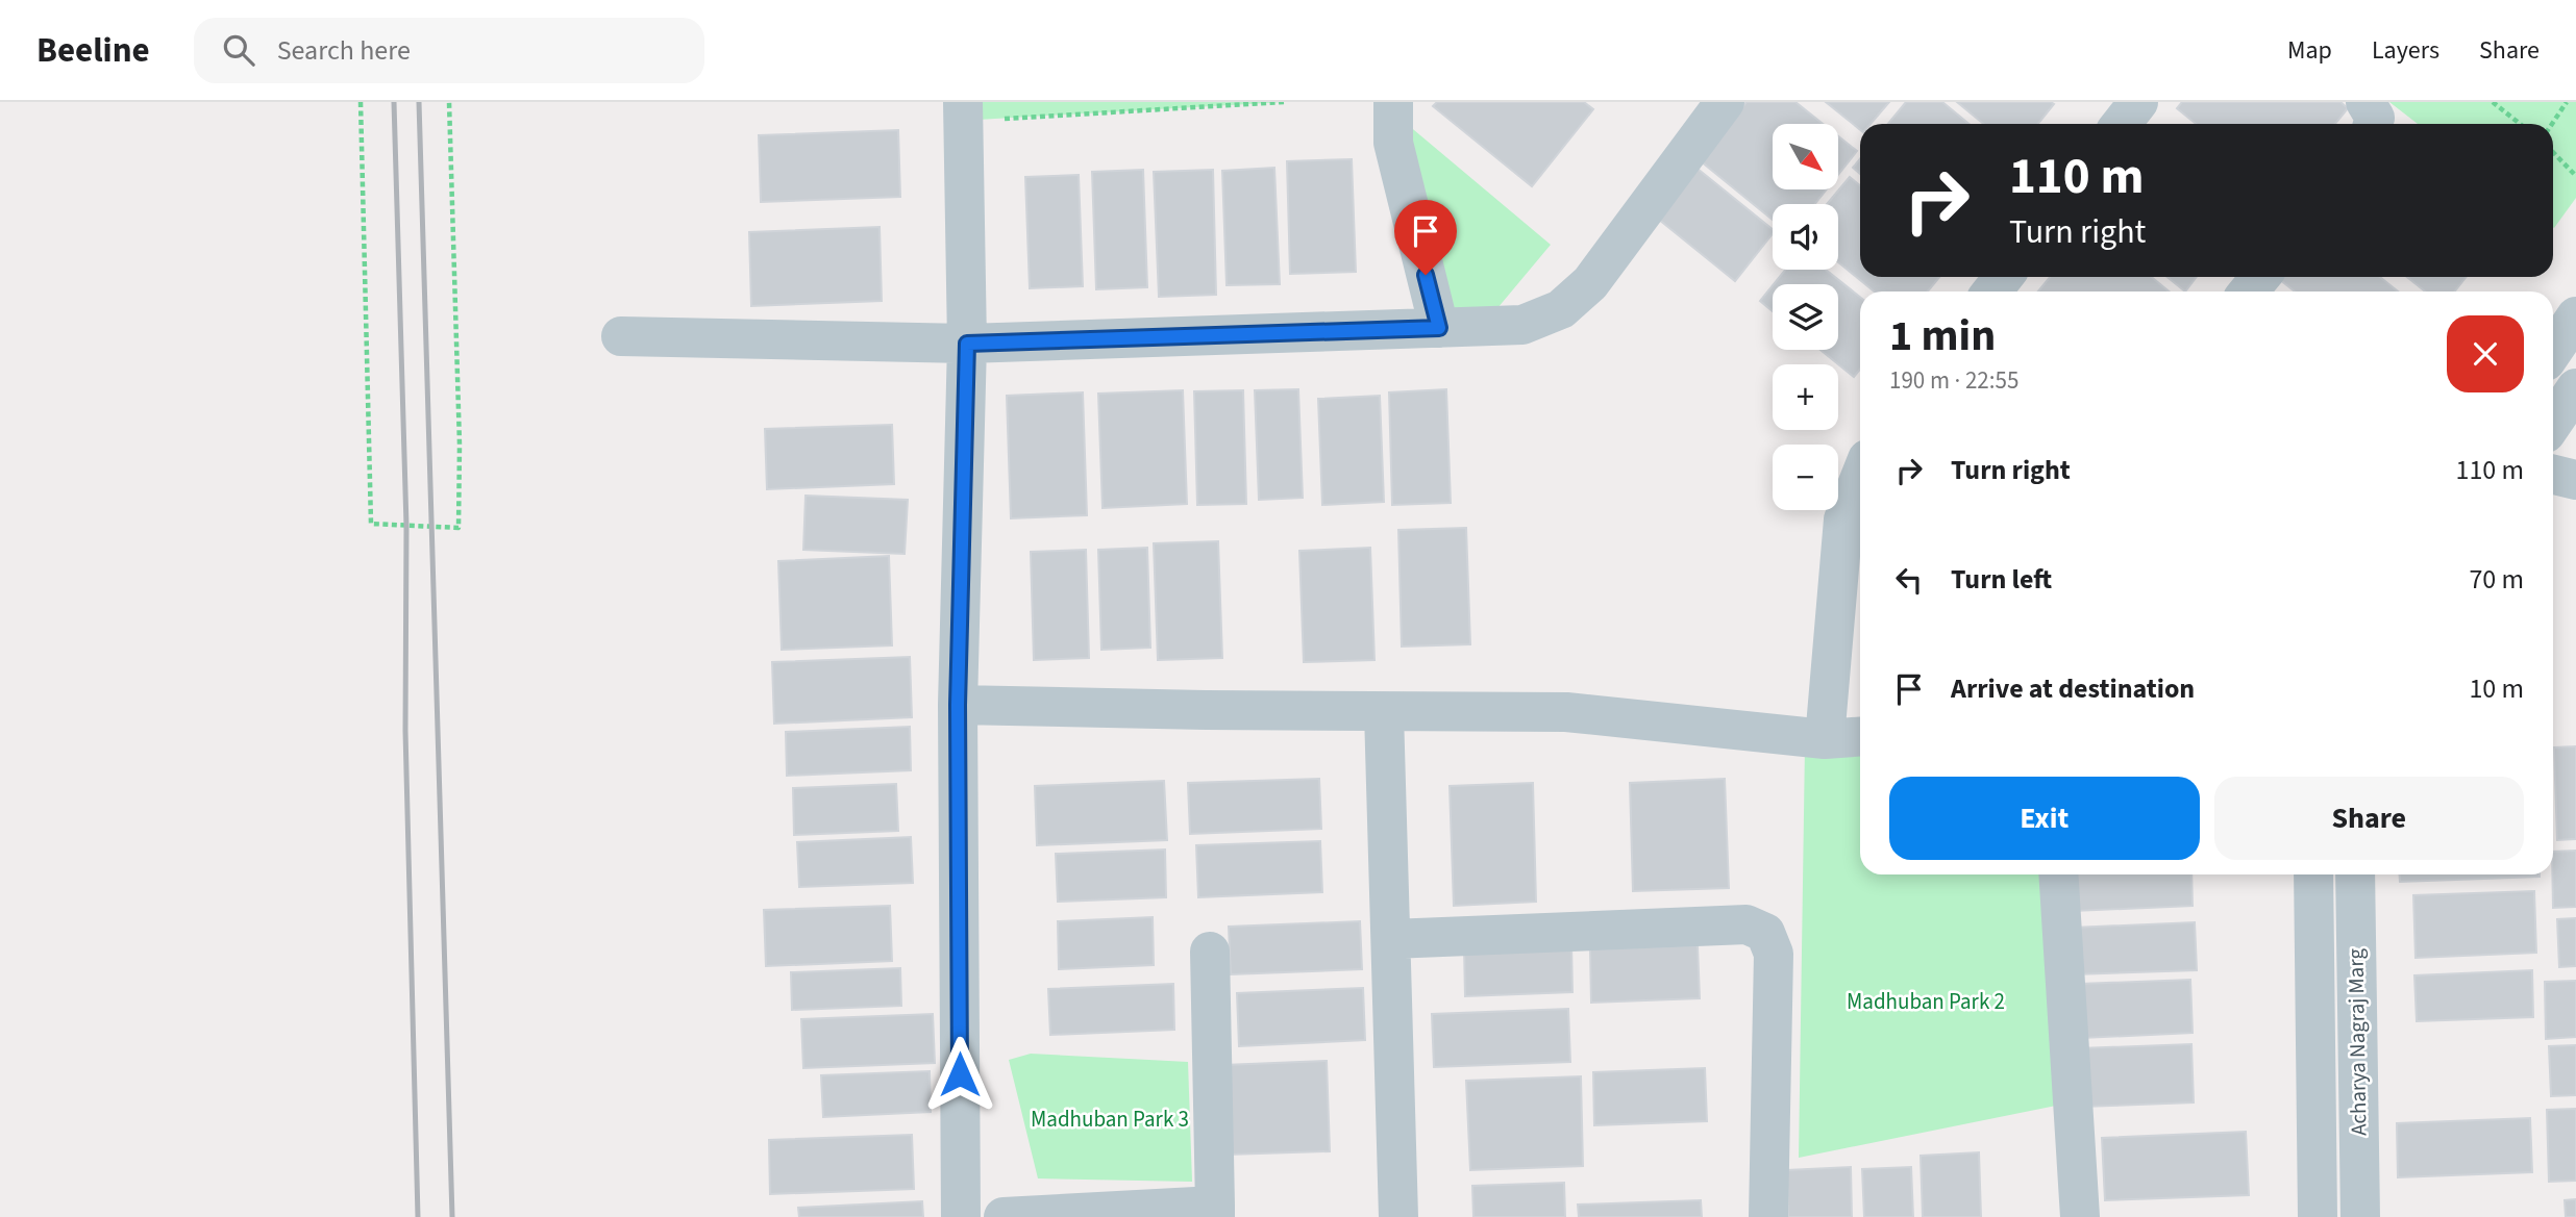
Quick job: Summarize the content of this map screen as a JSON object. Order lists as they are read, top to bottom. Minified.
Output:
{"streets":{"street":["Acharya Nagraj Marg"]},"parks":["Madhuban Park 2","Madhuban Park 3"],"north":"bottom right","page":{"header":"Beeline","search":"Search here","nav":["Map","Layers","Share"],"map_buttons":["+","−"],"turn":["110 m","Turn right"],"heading":["1 min","190 m · 22:55"],"list":[{"name":"Turn right","value":"110 m"},{"name":"Turn left","value":"70 m"},{"name":"Arrive at destination","value":"10 m"}],"buttons":["Exit","Share"]}}
